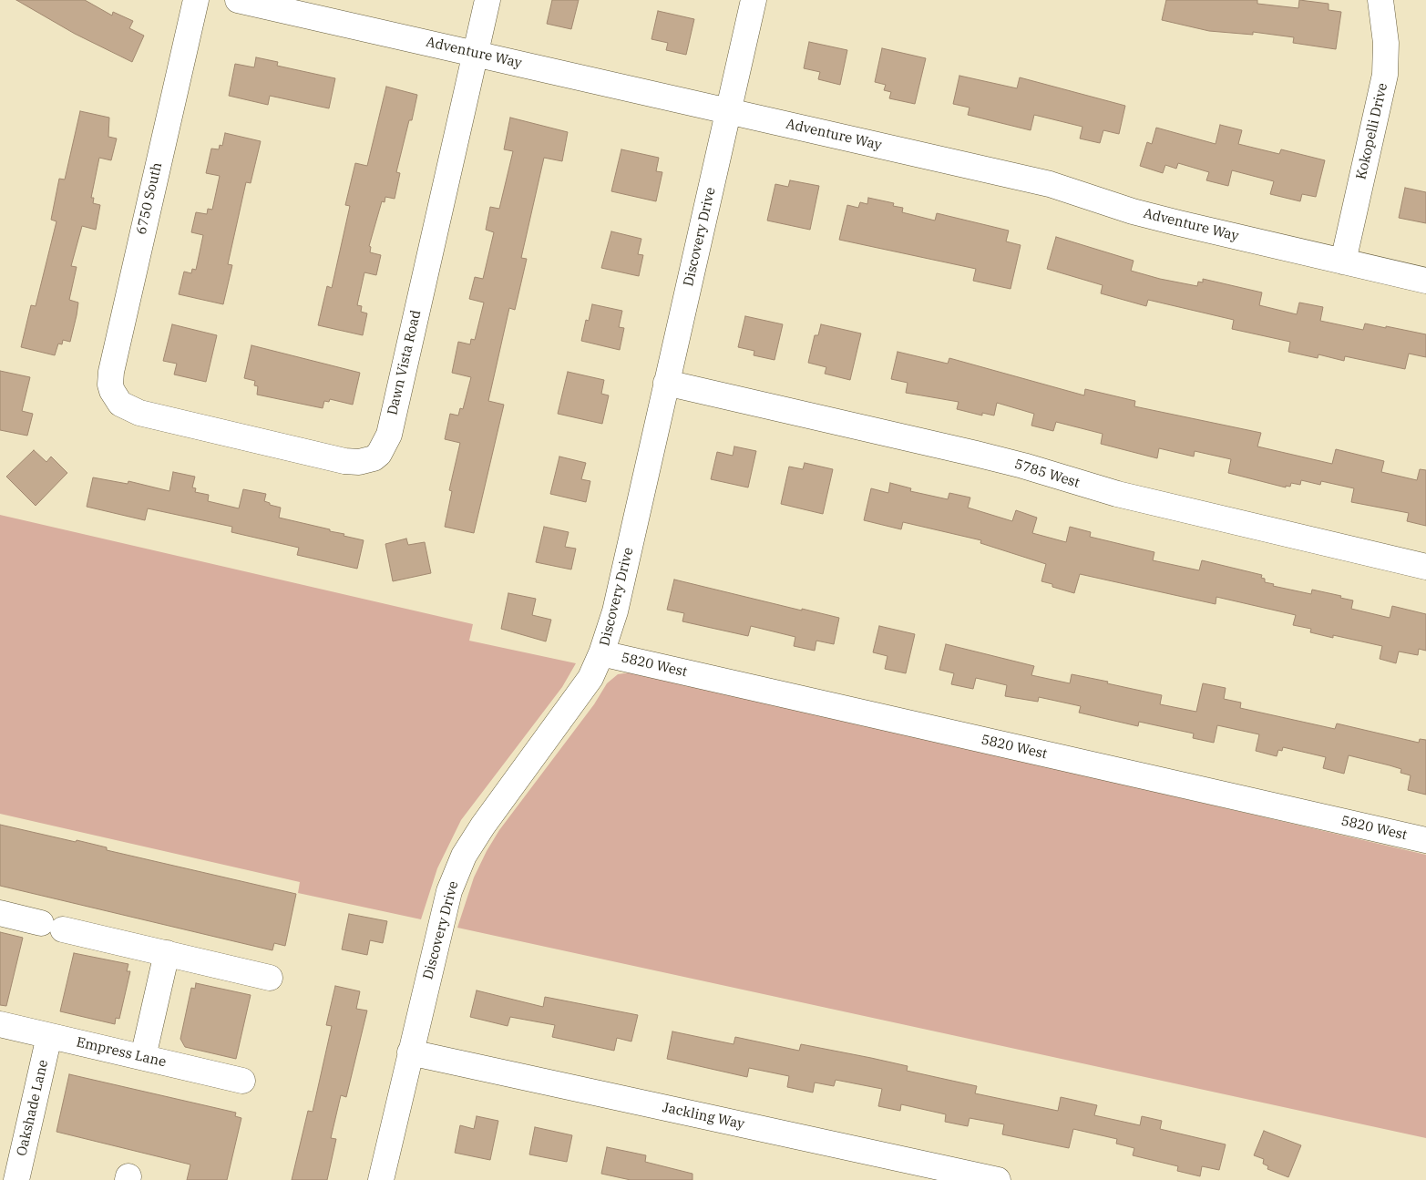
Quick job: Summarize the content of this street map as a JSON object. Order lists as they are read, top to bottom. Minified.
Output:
{"streets":{"street":["Adventure Way","Kokopelli Drive","6750 South","Discovery Drive","Dawn Vista Road","5785 West","5820 West","Empress Lane","Oakshade Lane","Jackling Way"]},"crossings":[["Adventure Way","Kokopelli Drive"],["Adventure Way","Discovery Drive"],["Adventure Way","Dawn Vista Road"],["6750 South","Dawn Vista Road"],["Discovery Drive","5785 West"],["Discovery Drive","5820 West"],["Discovery Drive","Jackling Way"],["Empress Lane","Oakshade Lane"]]}
